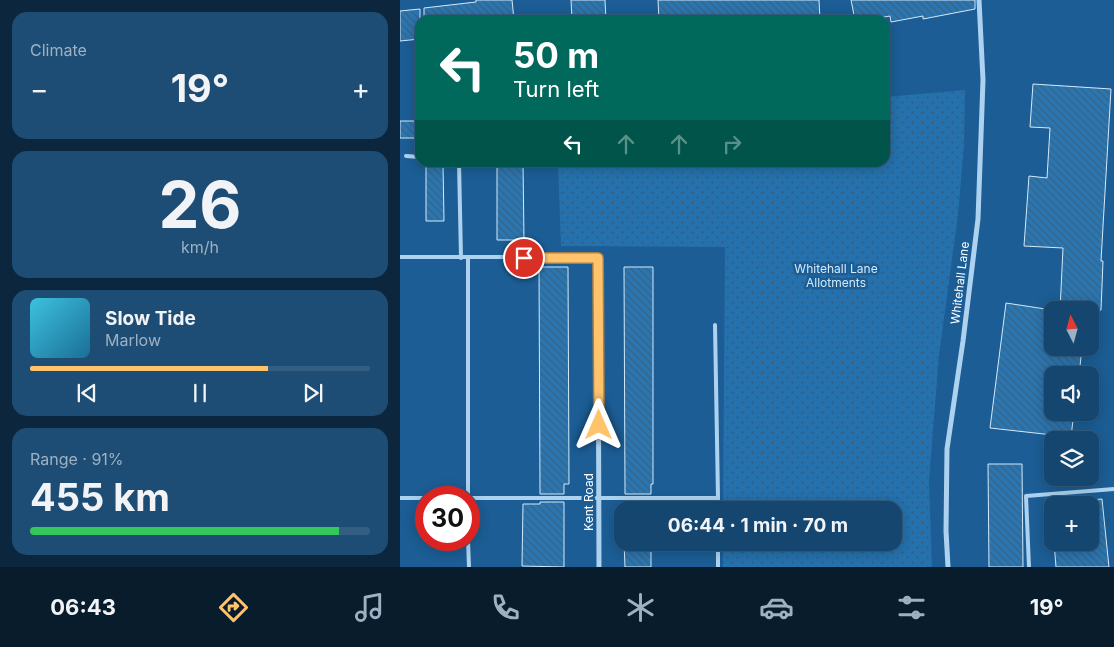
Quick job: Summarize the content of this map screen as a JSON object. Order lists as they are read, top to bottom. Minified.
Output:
{"streets":{"street":["Whitehall Lane","Kent Road"]},"parks":["Whitehall Lane Allotments"],"north":"top","page":{"tile":["Climate",["26","km/h"],["Range · 91%","455 km"]],"turn":["50 m","Turn left"],"heat":["−","19°","+"],"song":["Slow Tide","Marlow"],"map_buttons":"+","limit":"30","trip":"06:44 · 1 min · 70 m","tabs":["06:43","19°"]}}
